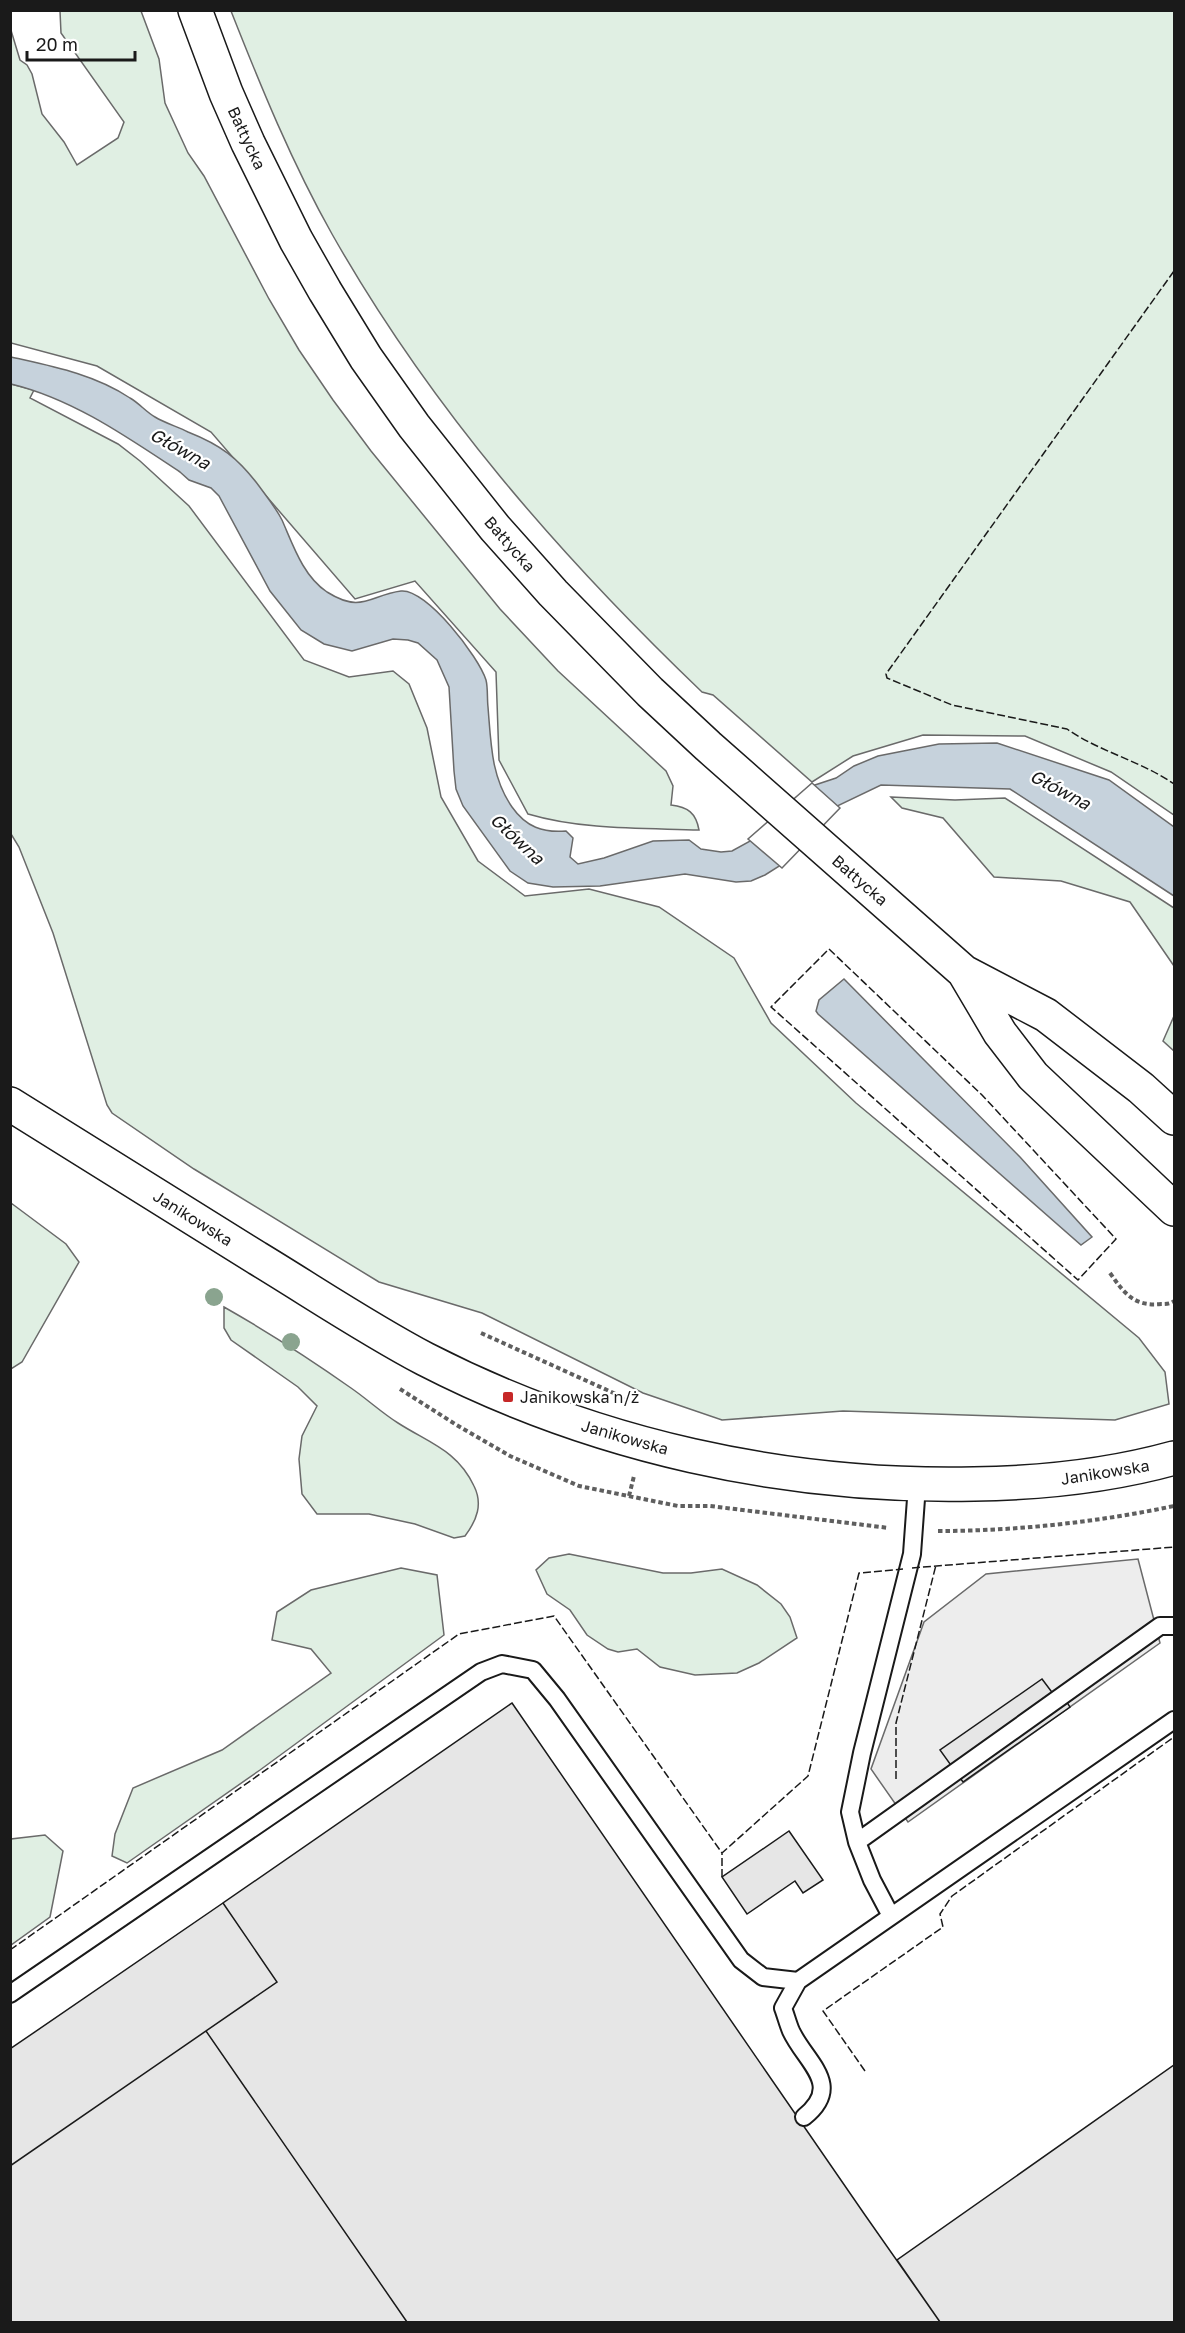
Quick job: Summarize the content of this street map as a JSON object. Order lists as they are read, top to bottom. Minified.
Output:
{"streets":{"main road":["Bałtycka","Janikowska"]},"water":["Główna"],"places":{"transit":["Janikowska n/ż"]},"scale_bar":"20 m"}
